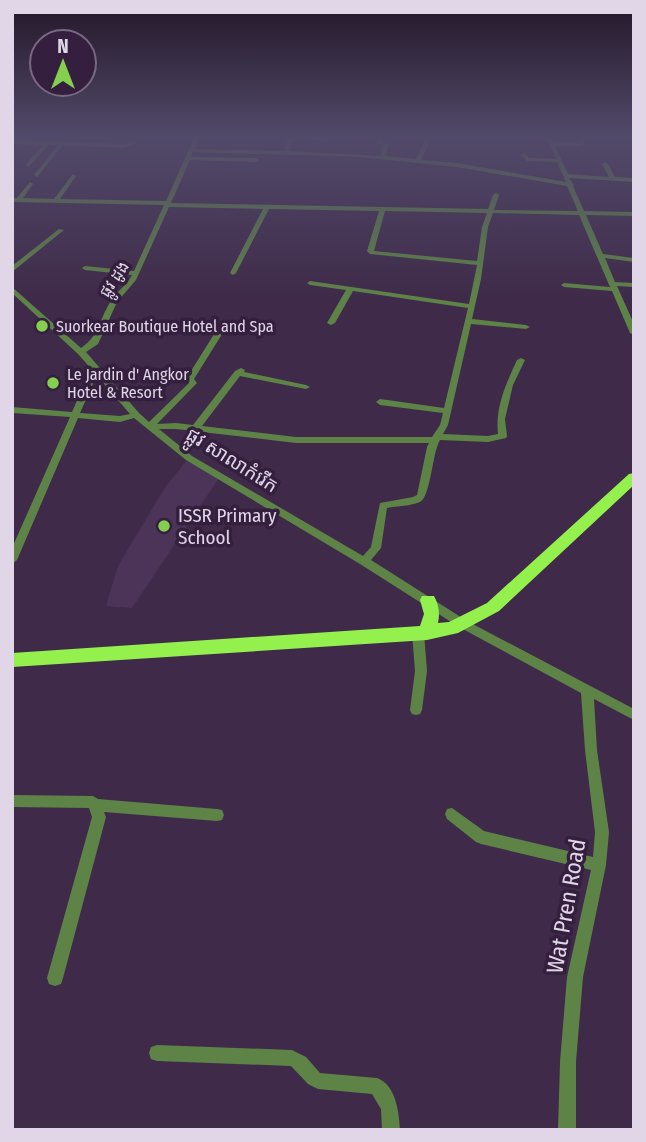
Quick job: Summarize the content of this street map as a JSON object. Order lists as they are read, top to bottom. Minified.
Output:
{"streets":{"street":["ផ្លូវ ដូង","ផ្លូវ សាលាកំរើក","Wat Pren Road"]},"crossings":[["ផ្លូវ ដូង","ផ្លូវ សាលាកំរើក"],["ផ្លូវ សាលាកំរើក","Wat Pren Road"]],"places":["Suorkear Boutique Hotel and Spa","Le Jardin d' Angkor Hotel & Resort","ISSR Primary School"],"north":"top"}
